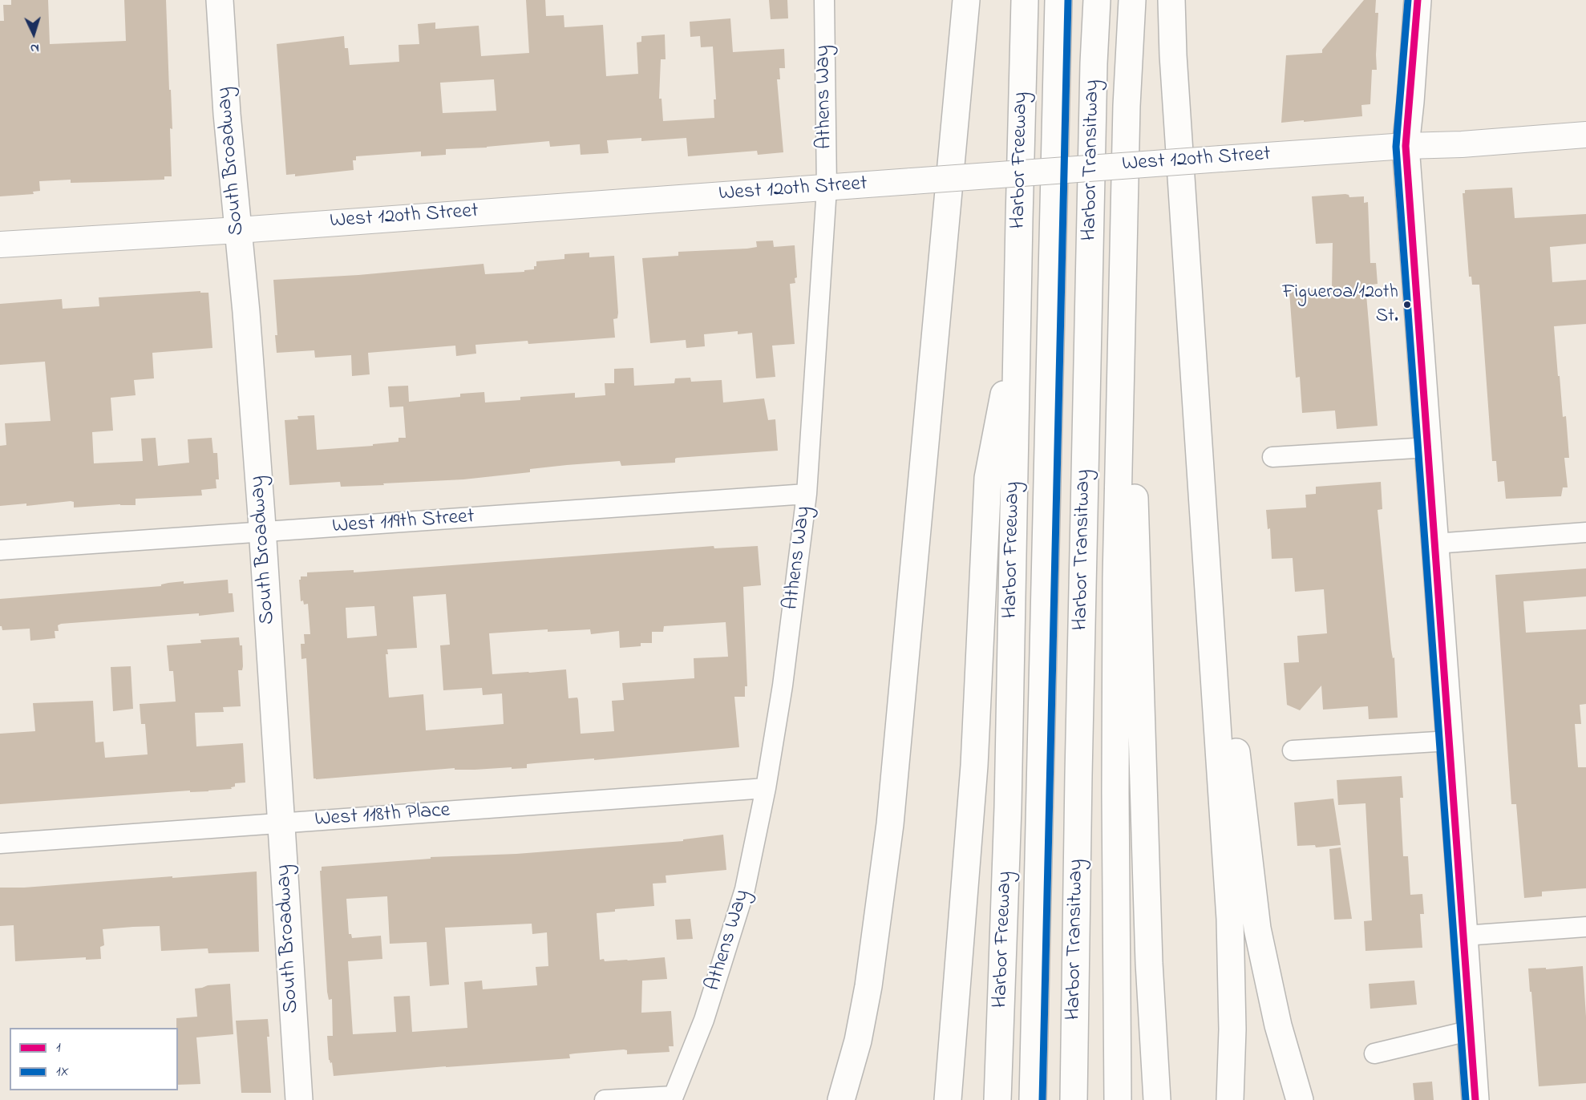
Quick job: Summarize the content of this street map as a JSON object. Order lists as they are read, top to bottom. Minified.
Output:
{"streets":{"main road":["Harbor Freeway","Harbor Transitway","South Broadway"],"street":["Athens Way","West 120th Street","West 119th Street","West 118th Place"]},"crossings":[["Athens Way","West 120th Street"],["Athens Way","West 119th Street"],["Athens Way","West 118th Place"],["West 120th Street","South Broadway"],["South Broadway","West 119th Street"],["South Broadway","West 118th Place"]],"places":["Figueroa/120th St."],"lines":["transit line 1","transit line 1X"],"legend":["1","1X"],"north":"bottom"}
